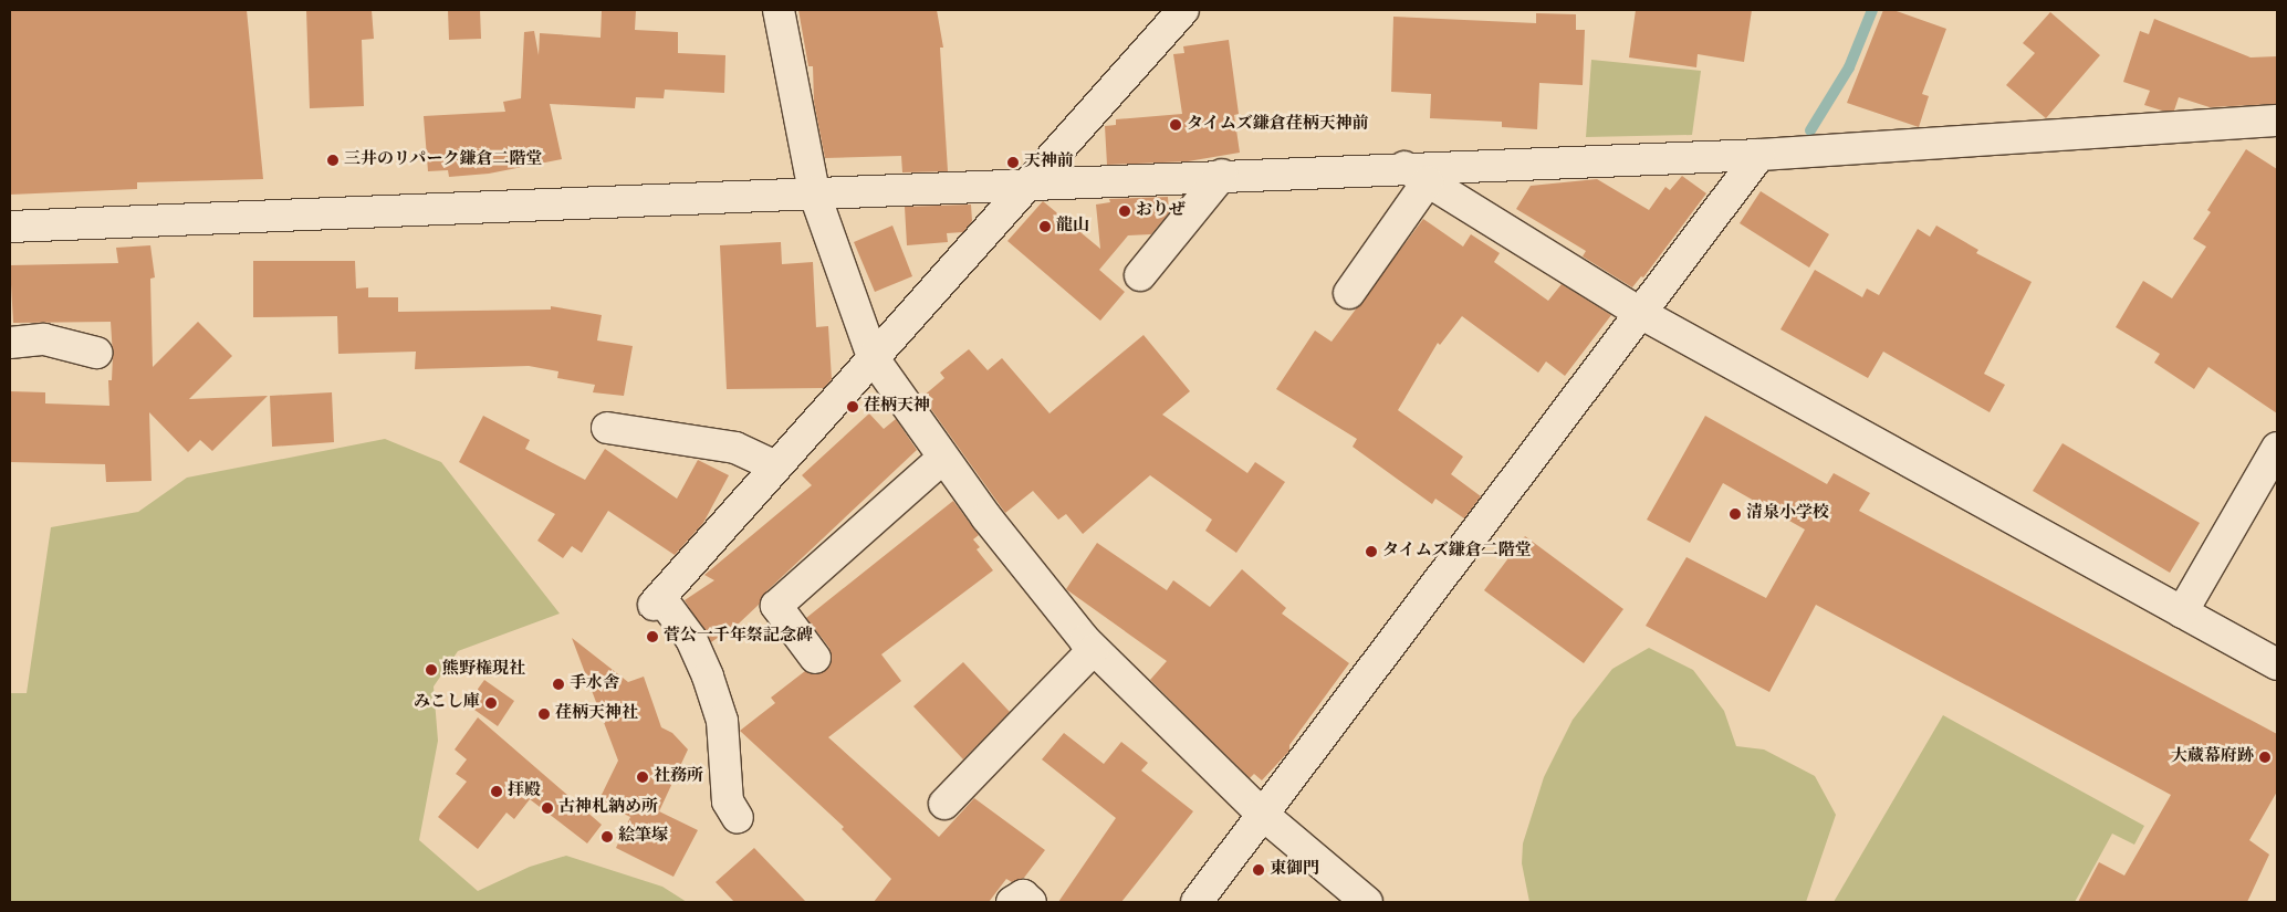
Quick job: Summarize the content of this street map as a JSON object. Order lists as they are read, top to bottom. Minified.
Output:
{"places":["タイムズ鎌倉荏柄天神前","三井のリパーク鎌倉二階堂","天神前","おりぜ","龍山","荏柄天神","清泉小学校","タイムズ鎌倉二階堂","菅公一千年祭記念碑","熊野権現社","手水舎","みこし庫","荏柄天神社","大蔵幕府跡","社務所","拝殿","古神札納め所","絵筆塚","東御門"]}
